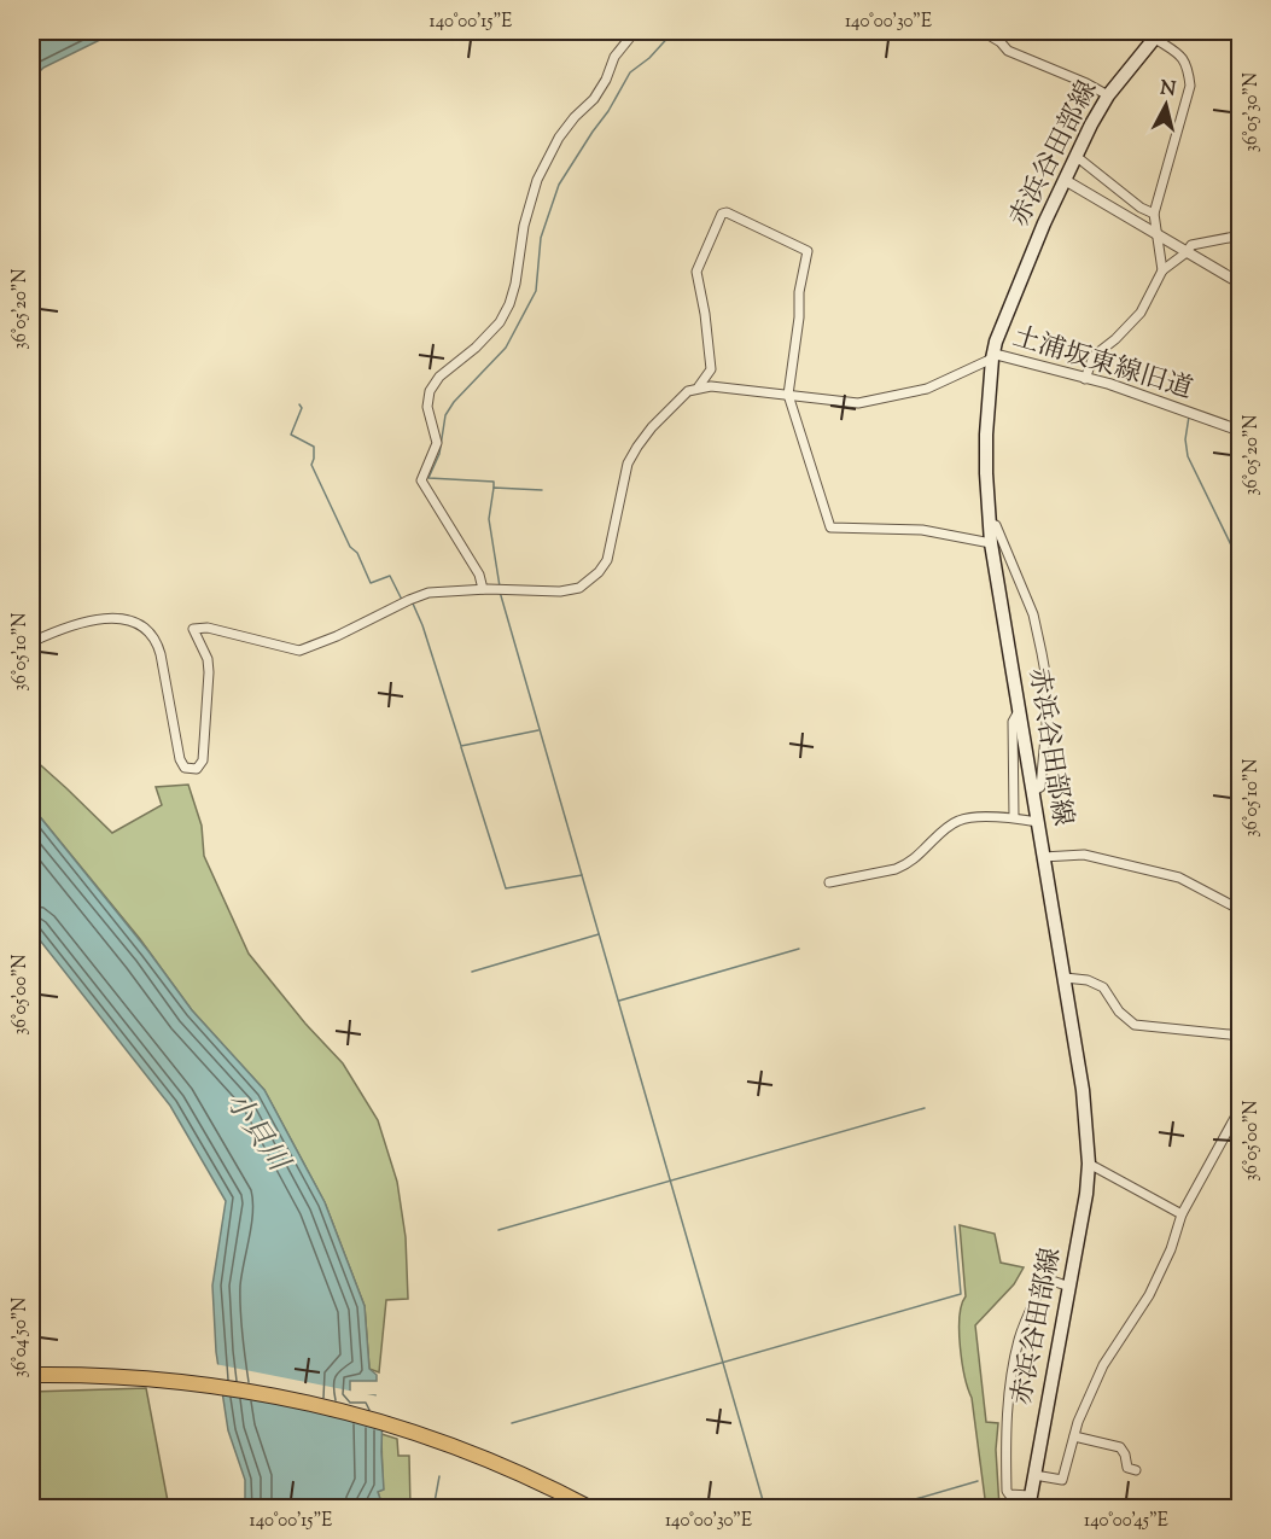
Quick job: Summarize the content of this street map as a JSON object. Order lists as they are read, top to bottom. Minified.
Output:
{"streets":{"main road":["赤浜谷田部線"],"street":["土浦坂東線旧道"]},"crossings":[["赤浜谷田部線","土浦坂東線旧道"]],"water":["小貝川"],"north":"top","coordinates":["140°00'15\"E","140°00'30\"E","36°05'30\"N","36°05'20\"N","36°05'10\"N","36°05'00\"N","36°04'50\"N","140°00'45\"E"]}
